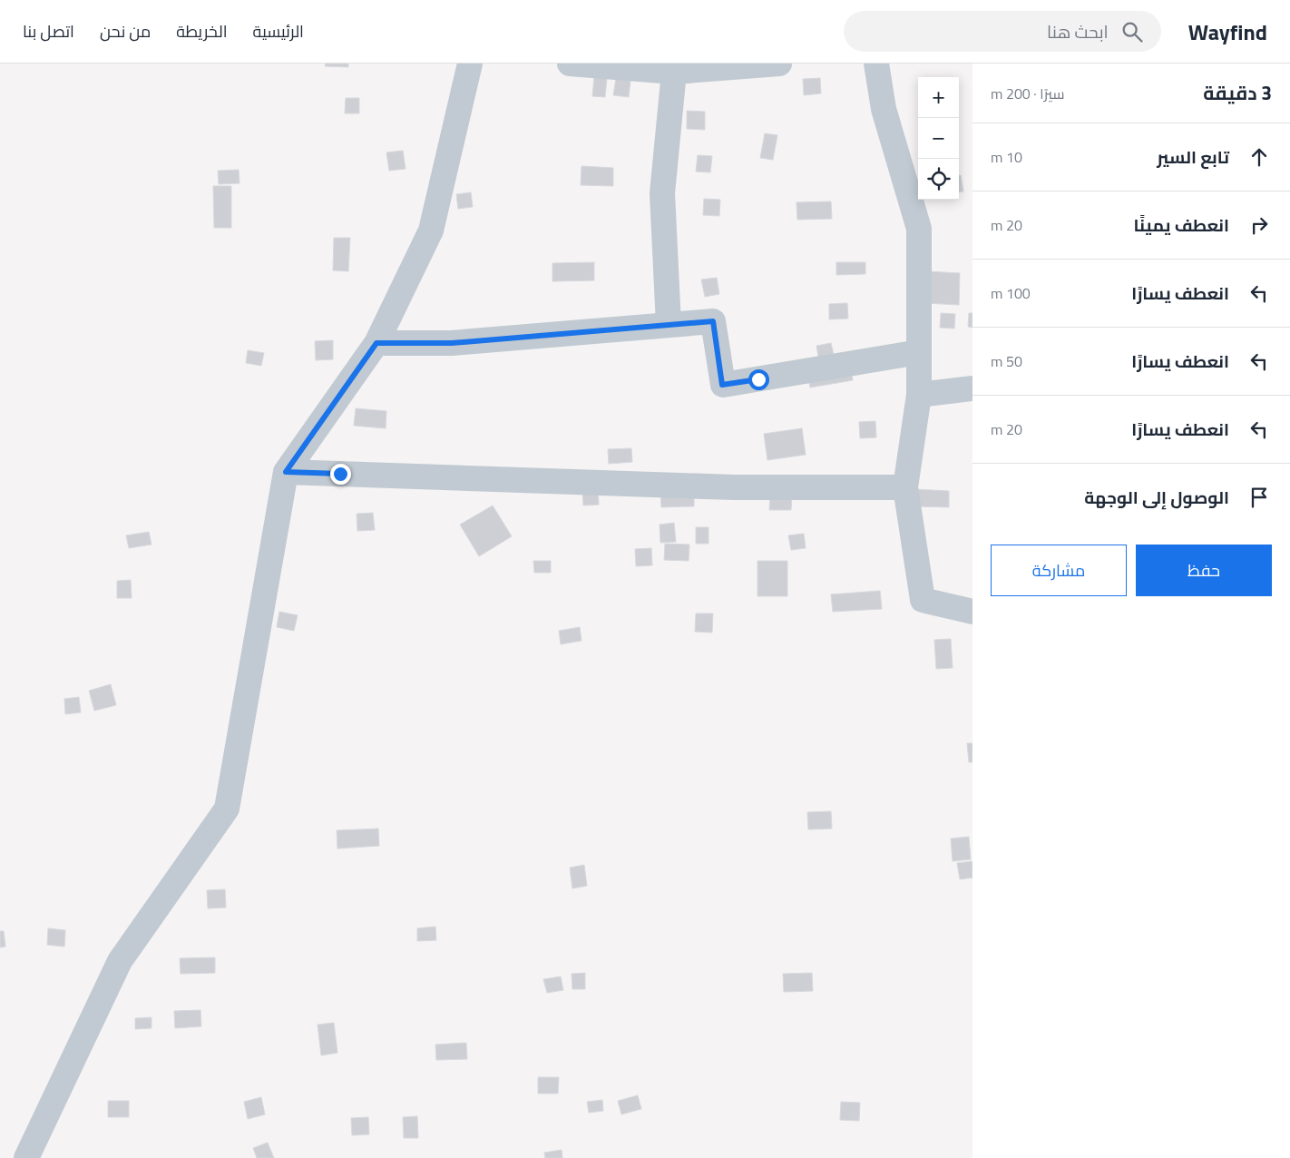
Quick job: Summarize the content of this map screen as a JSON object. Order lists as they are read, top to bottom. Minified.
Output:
{"page":{"header":"Wayfind","search":"ابحث هنا","nav":["الرئيسية","الخريطة","من نحن","اتصل بنا"],"heading":["3 دقيقة","سيرًا · 200 m"],"map_buttons":["+","−"],"list":[["تابع السير","10 m"],["انعطف يمينًا","20 m"],["انعطف يسارًا","100 m"],["انعطف يسارًا","50 m"],["انعطف يسارًا","20 m"],"الوصول إلى الوجهة"],"buttons":["حفظ","مشاركة"]}}
